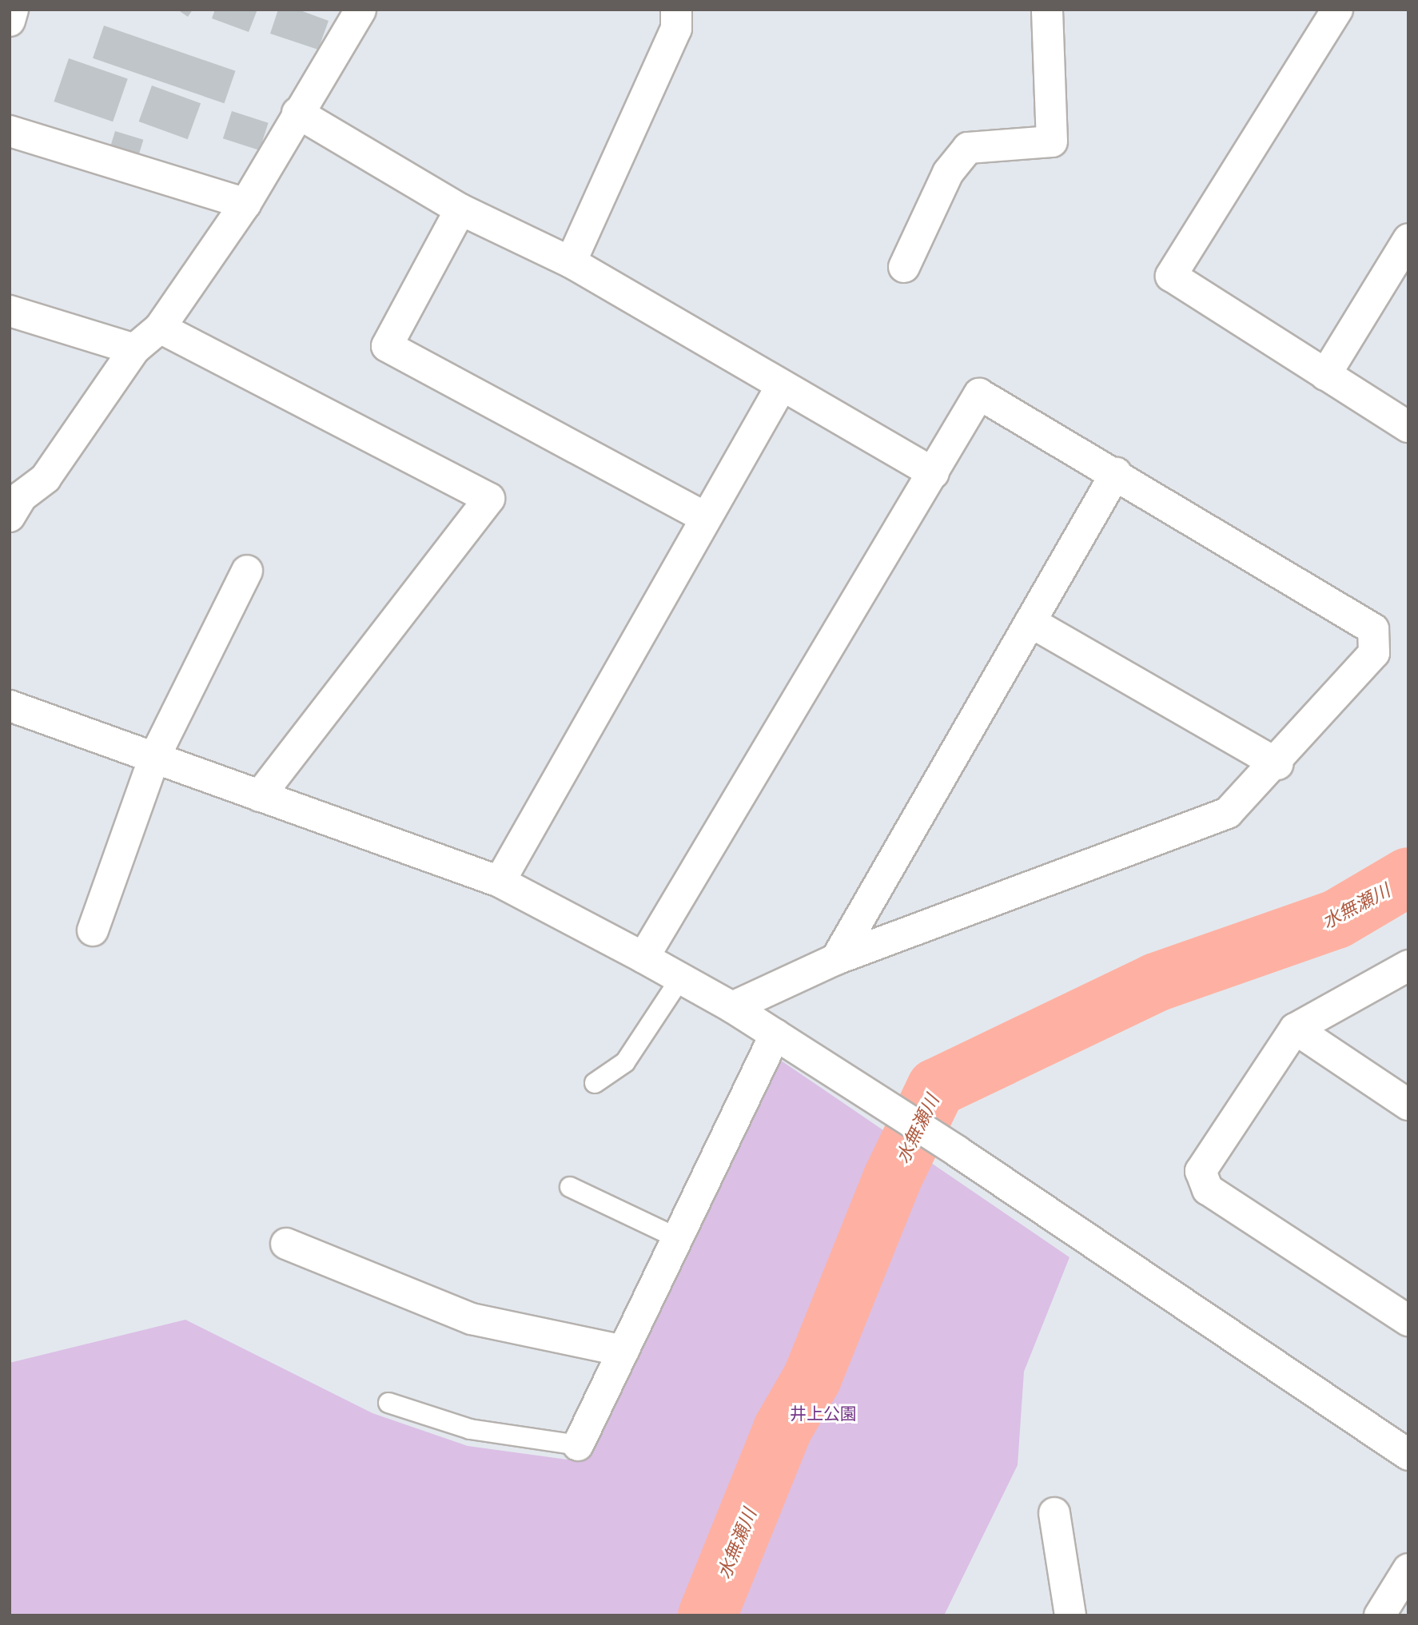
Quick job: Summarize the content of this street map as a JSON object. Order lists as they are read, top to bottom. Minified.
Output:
{"water":["水無瀬川"],"parks":["井上公園"]}
